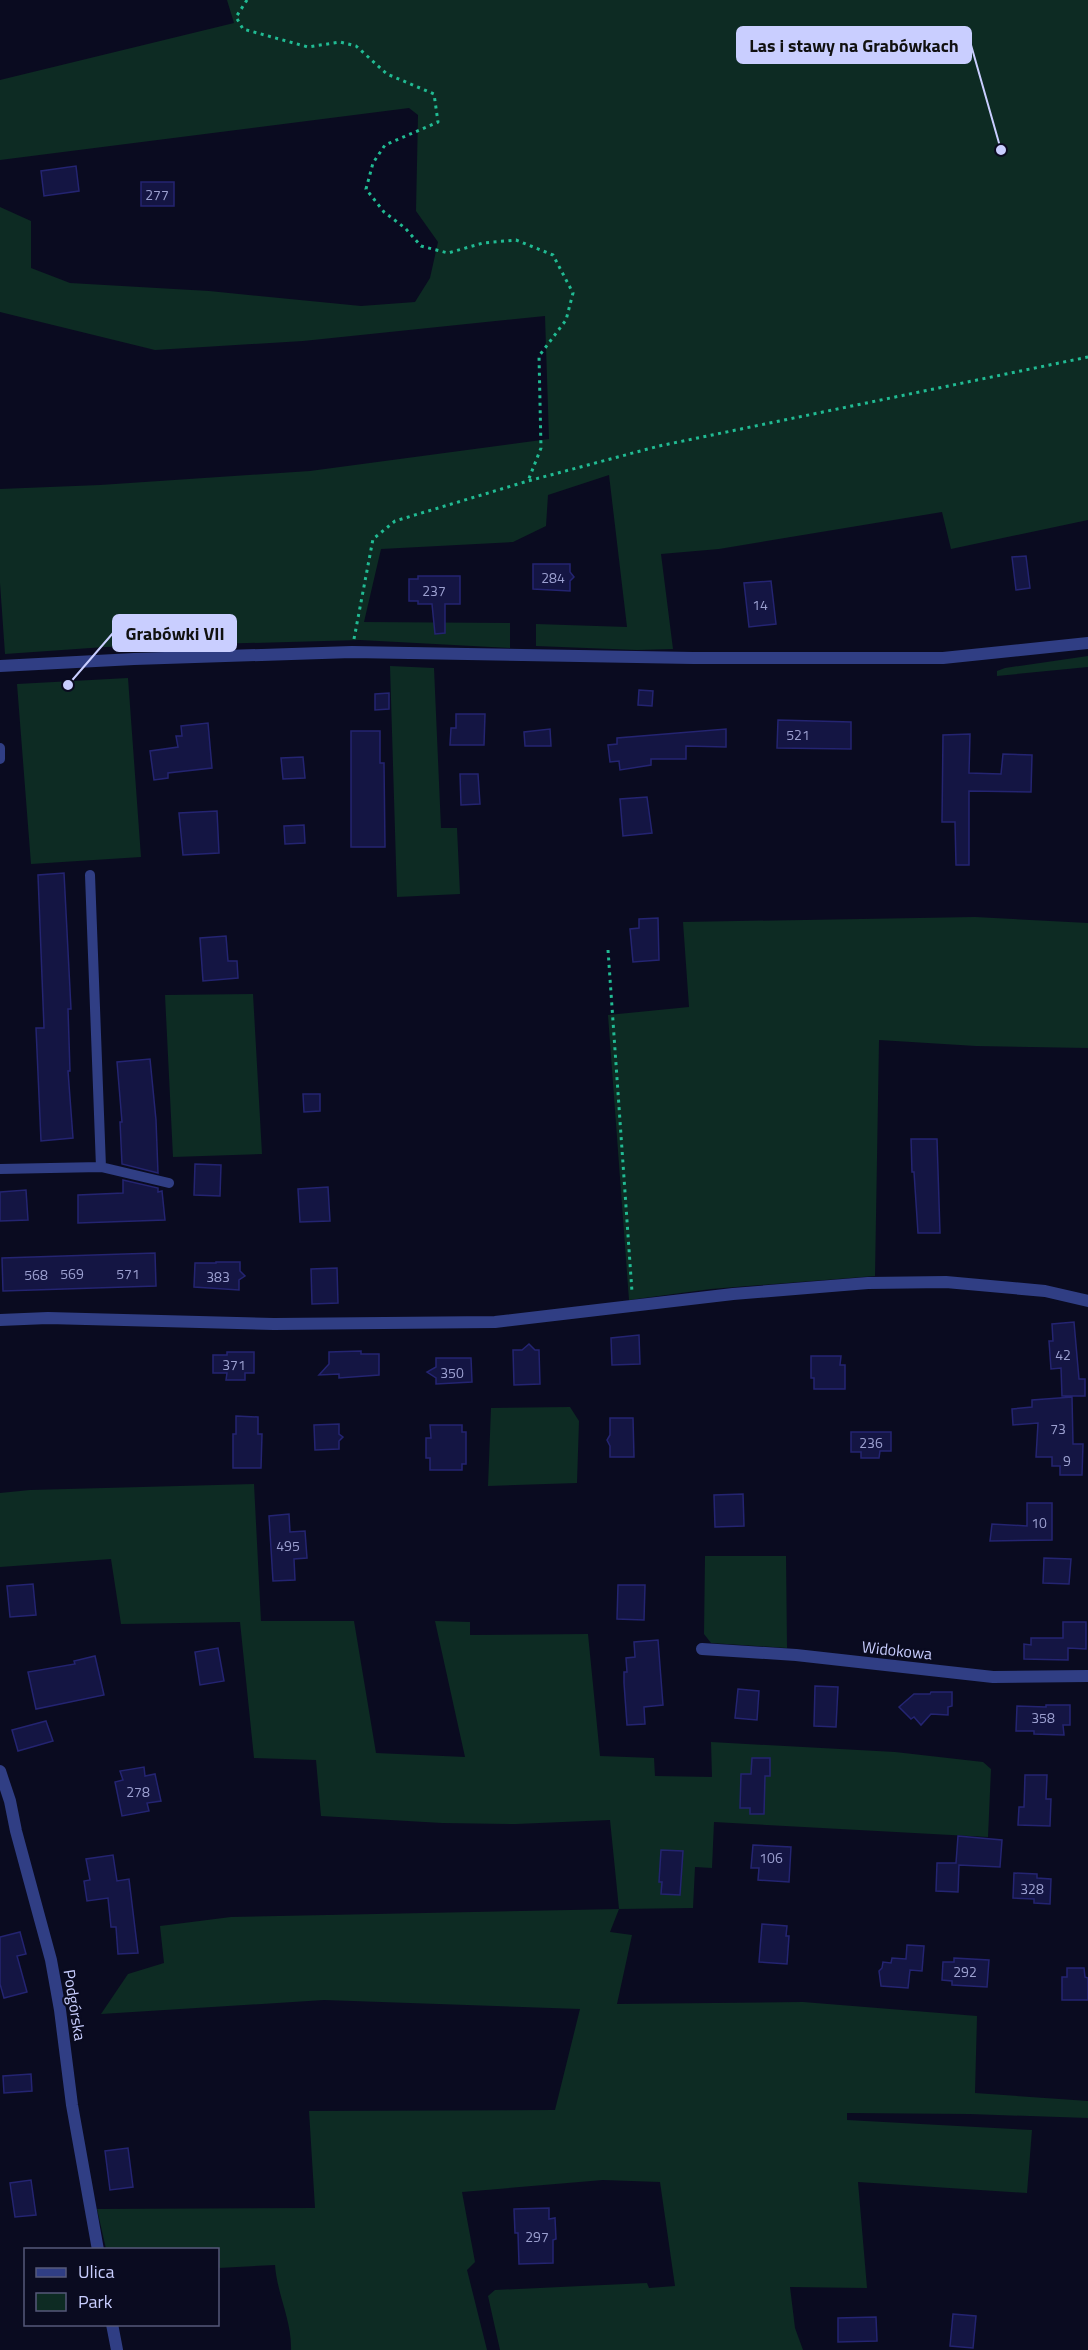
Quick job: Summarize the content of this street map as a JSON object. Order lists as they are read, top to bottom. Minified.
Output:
{"streets":{"street":["Widokowa","Podgórska"]},"places":["Las i stawy na Grabówkach","Grabówki VII"],"house_numbers":["277","284","237","14","521","569","571","568","383","42","371","350","73","236","9","10","495","358","278","106","328","292","297"],"legend":["Ulica","Park"]}
